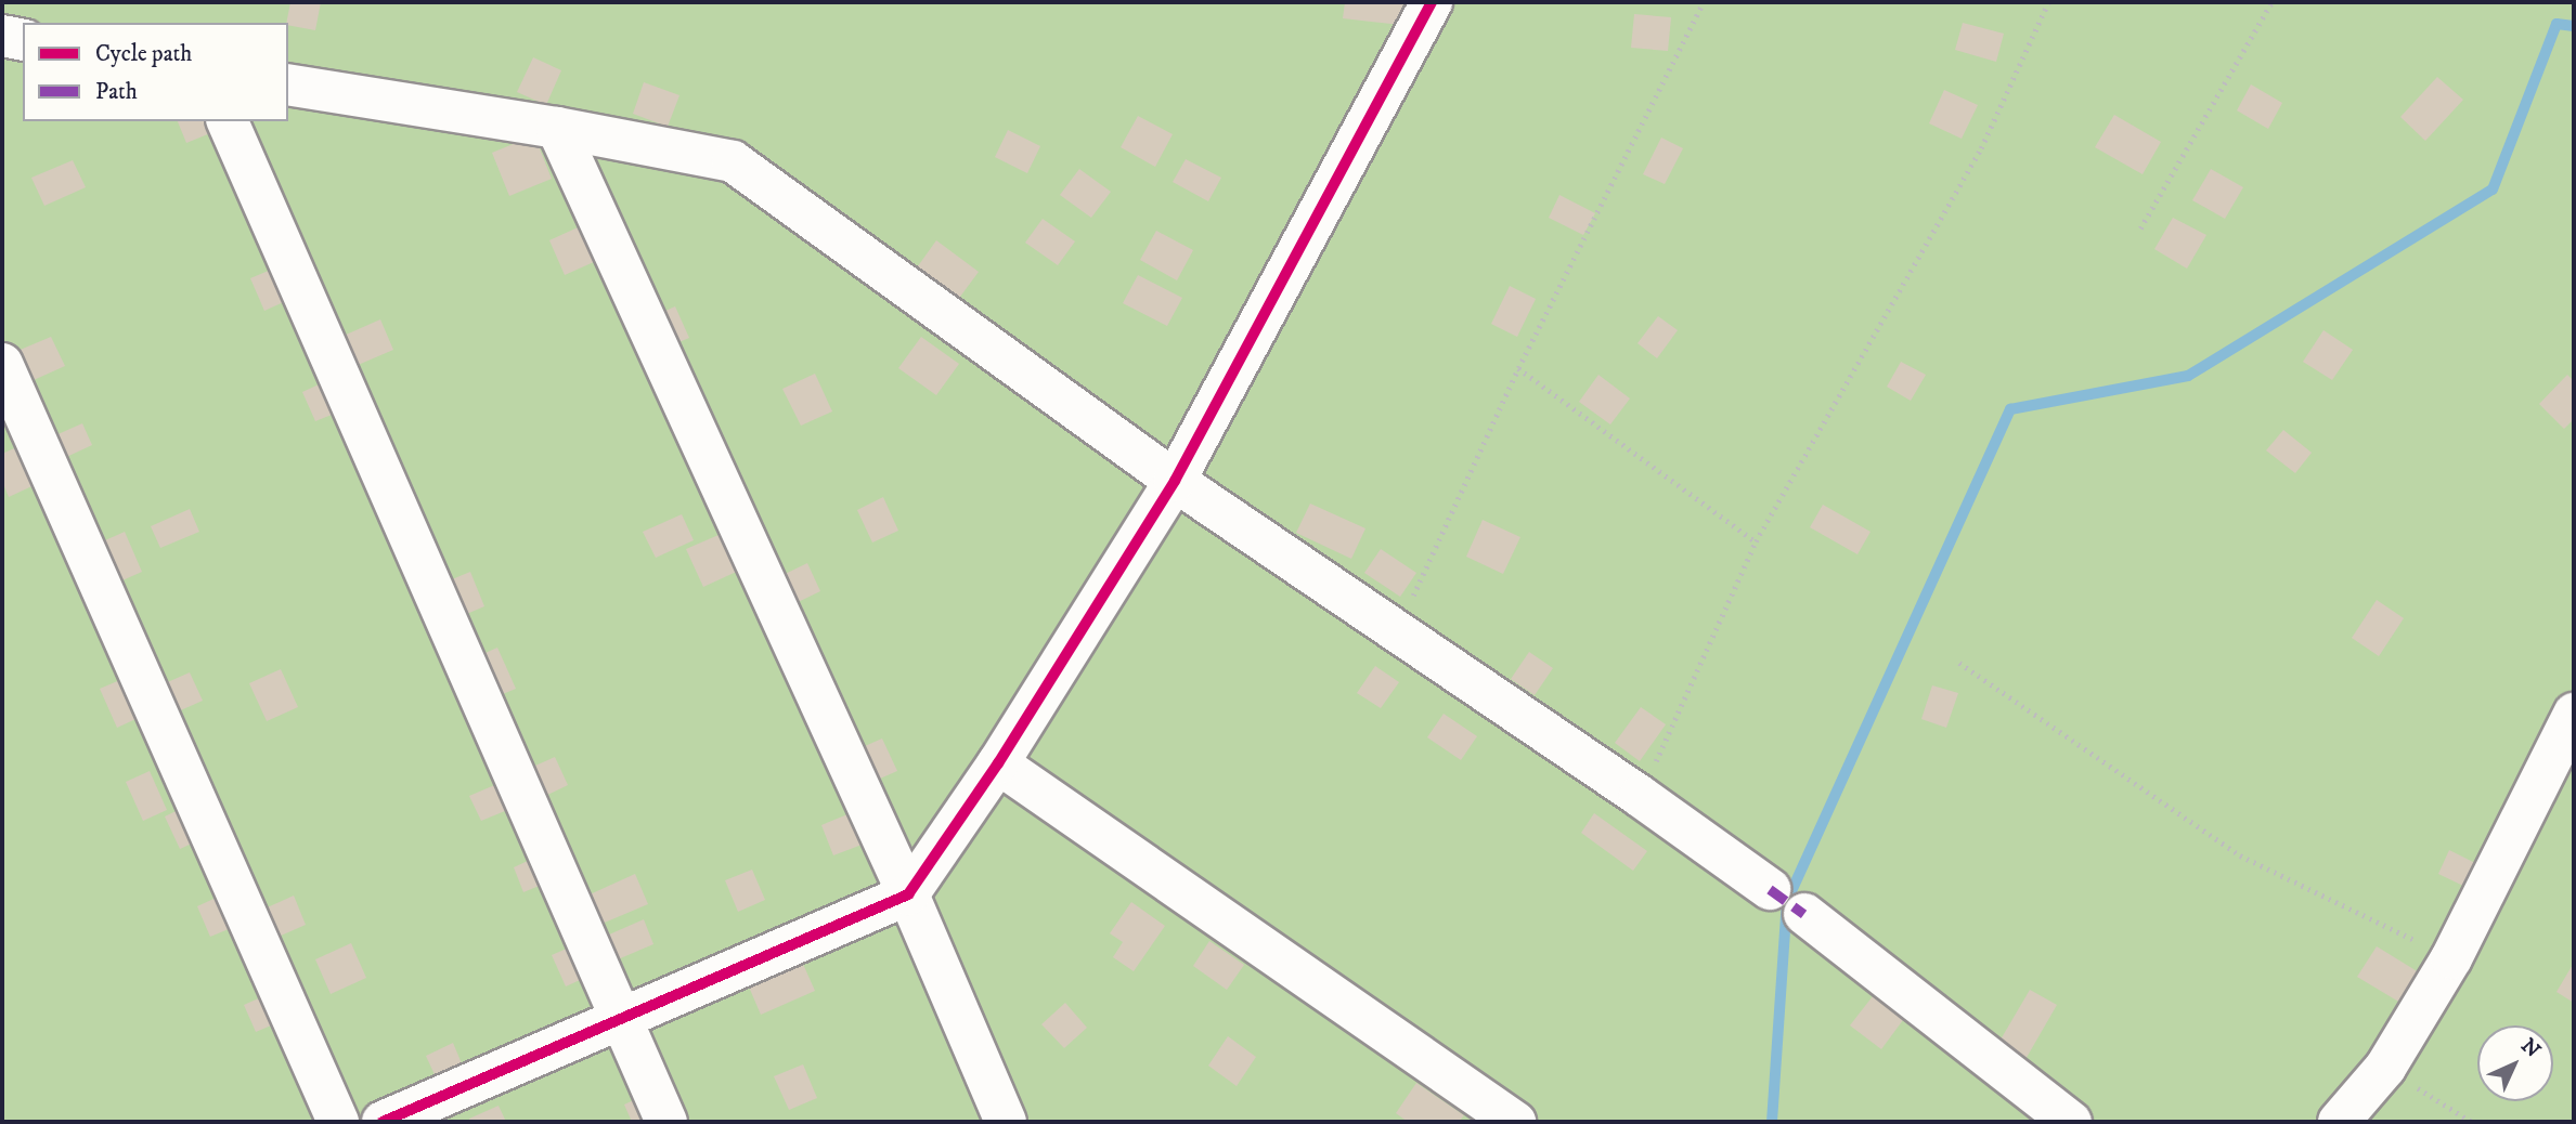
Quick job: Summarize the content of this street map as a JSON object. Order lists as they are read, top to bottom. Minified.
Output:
{"legend":["Cycle path","Path"],"north":"top right"}
